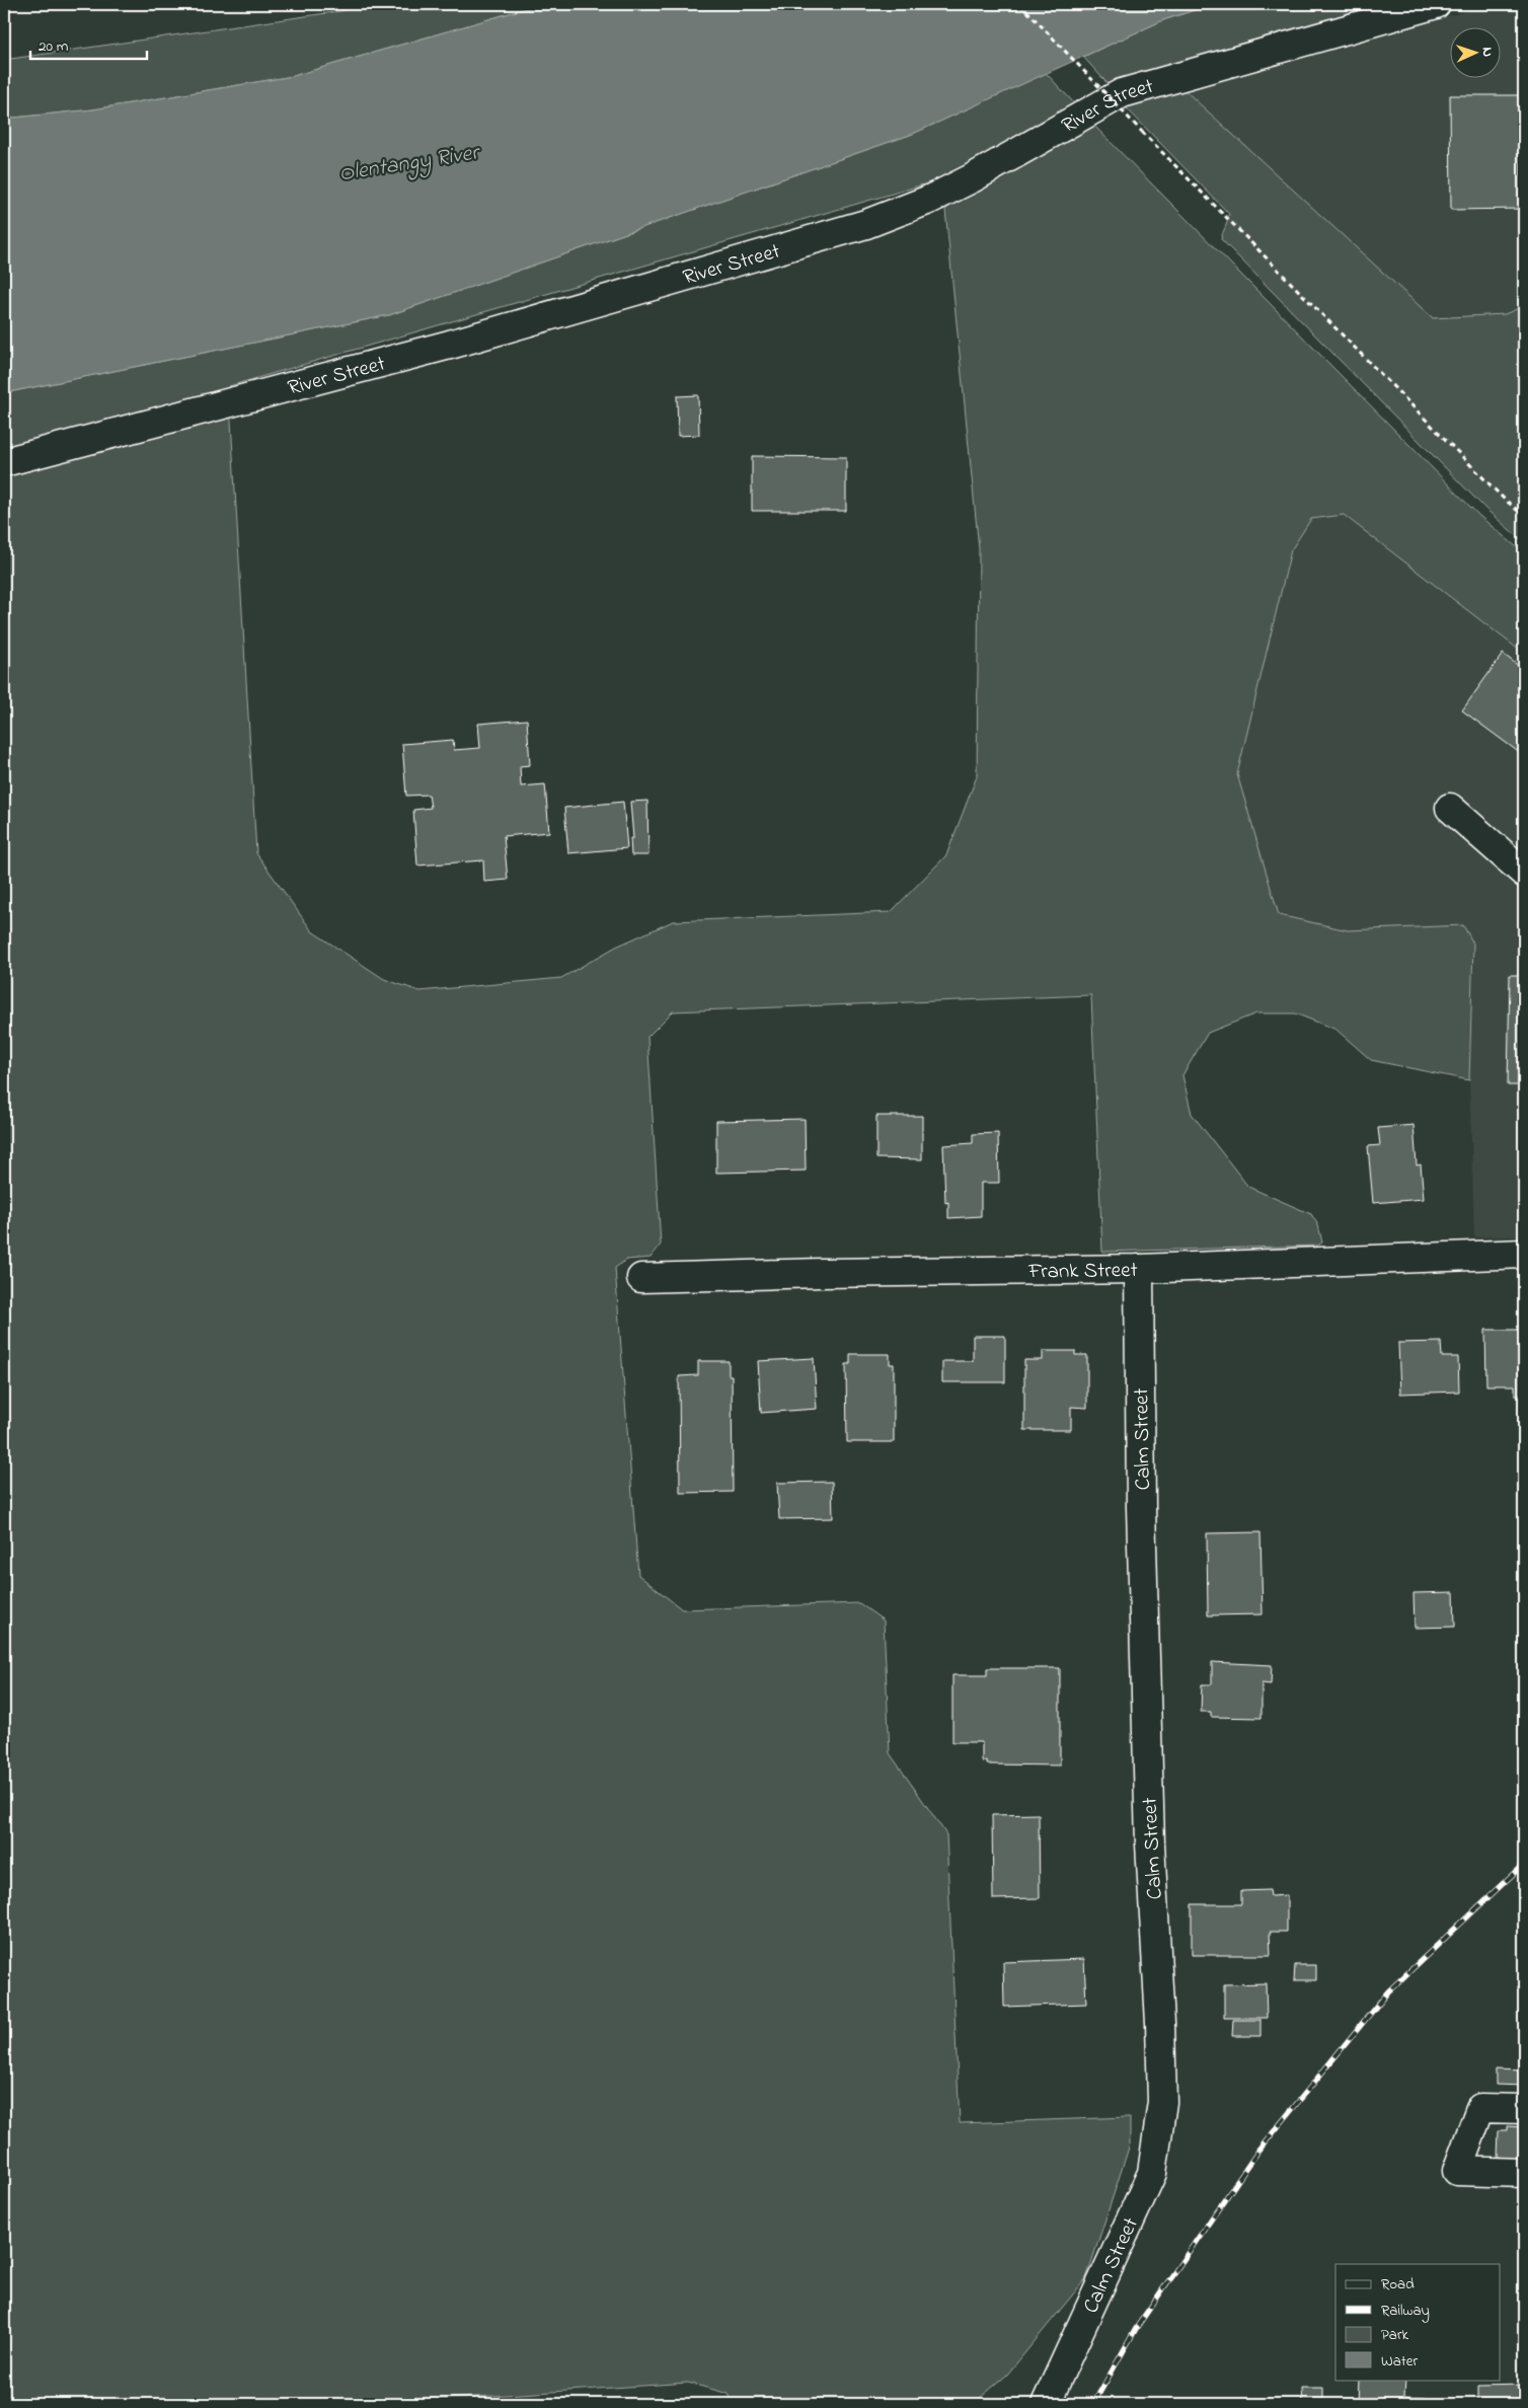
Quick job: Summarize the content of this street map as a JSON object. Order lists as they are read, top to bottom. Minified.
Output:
{"streets":{"street":["River Street","Frank Street","Calm Street"]},"crossings":[["Frank Street","Calm Street"]],"water":["Olentangy River"],"legend":["Road","Railway","Park","Water"],"scale_bar":"20 m","north":"right"}
